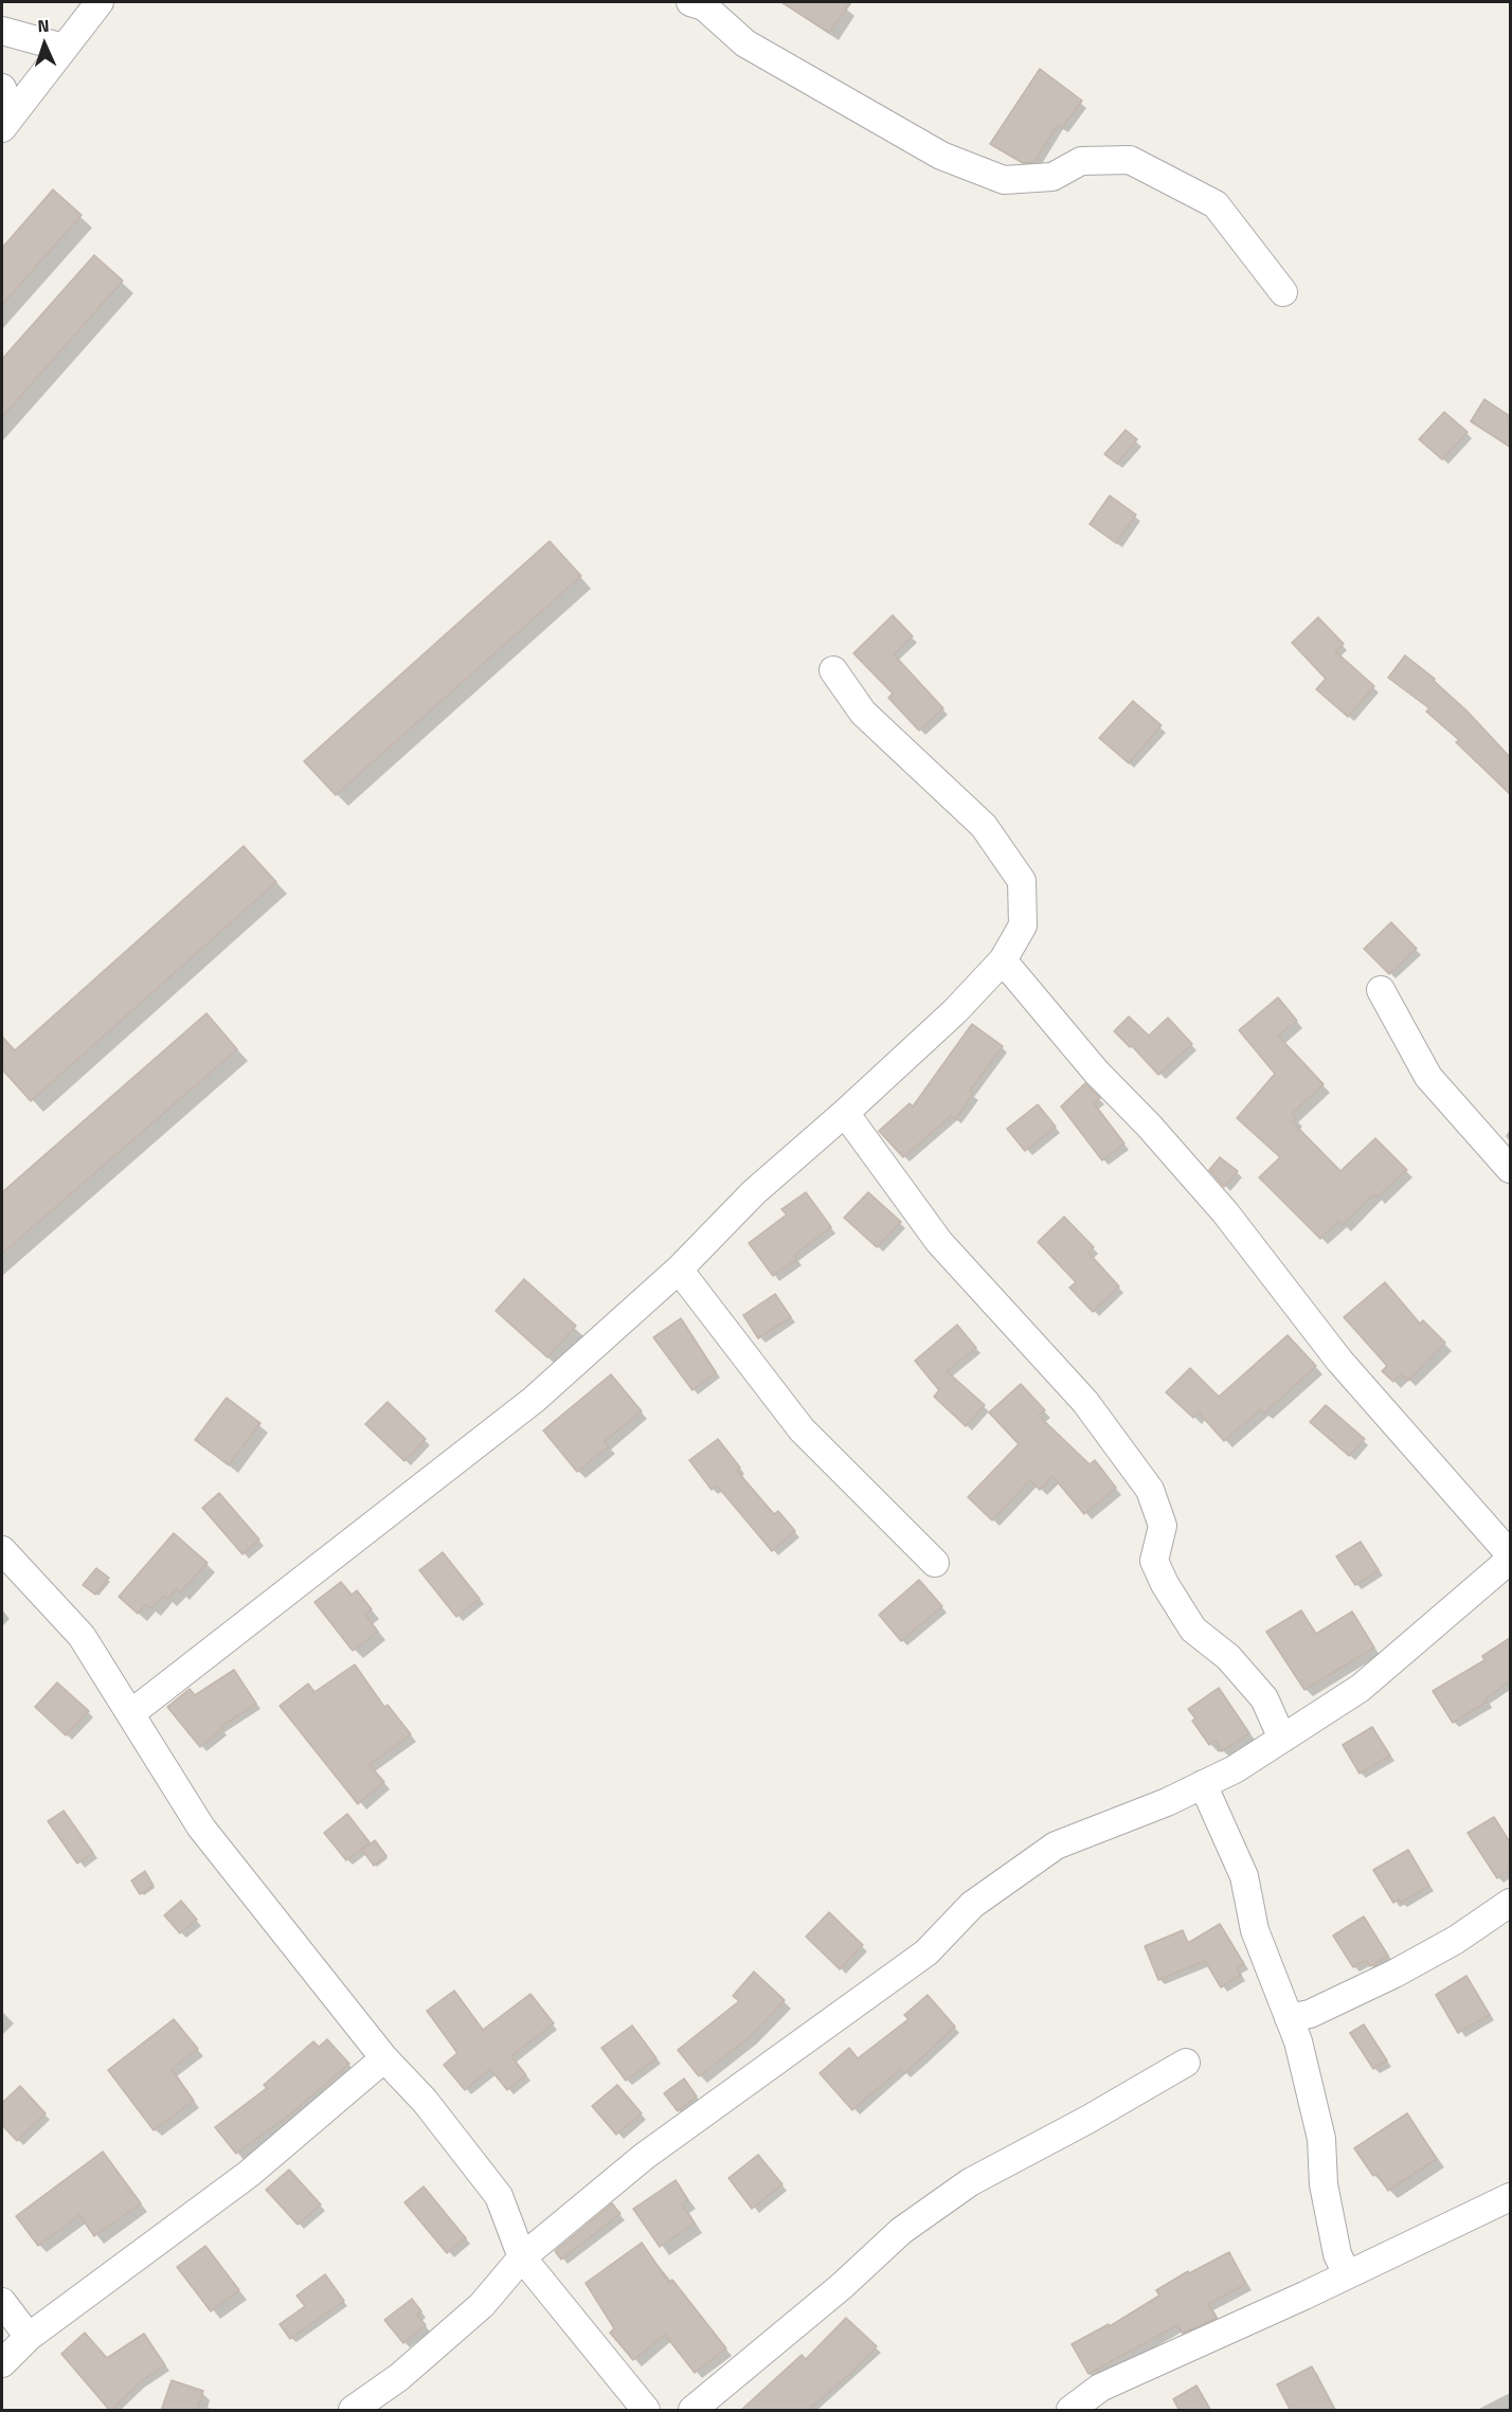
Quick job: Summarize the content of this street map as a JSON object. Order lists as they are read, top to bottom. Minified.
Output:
{"north":"top"}
